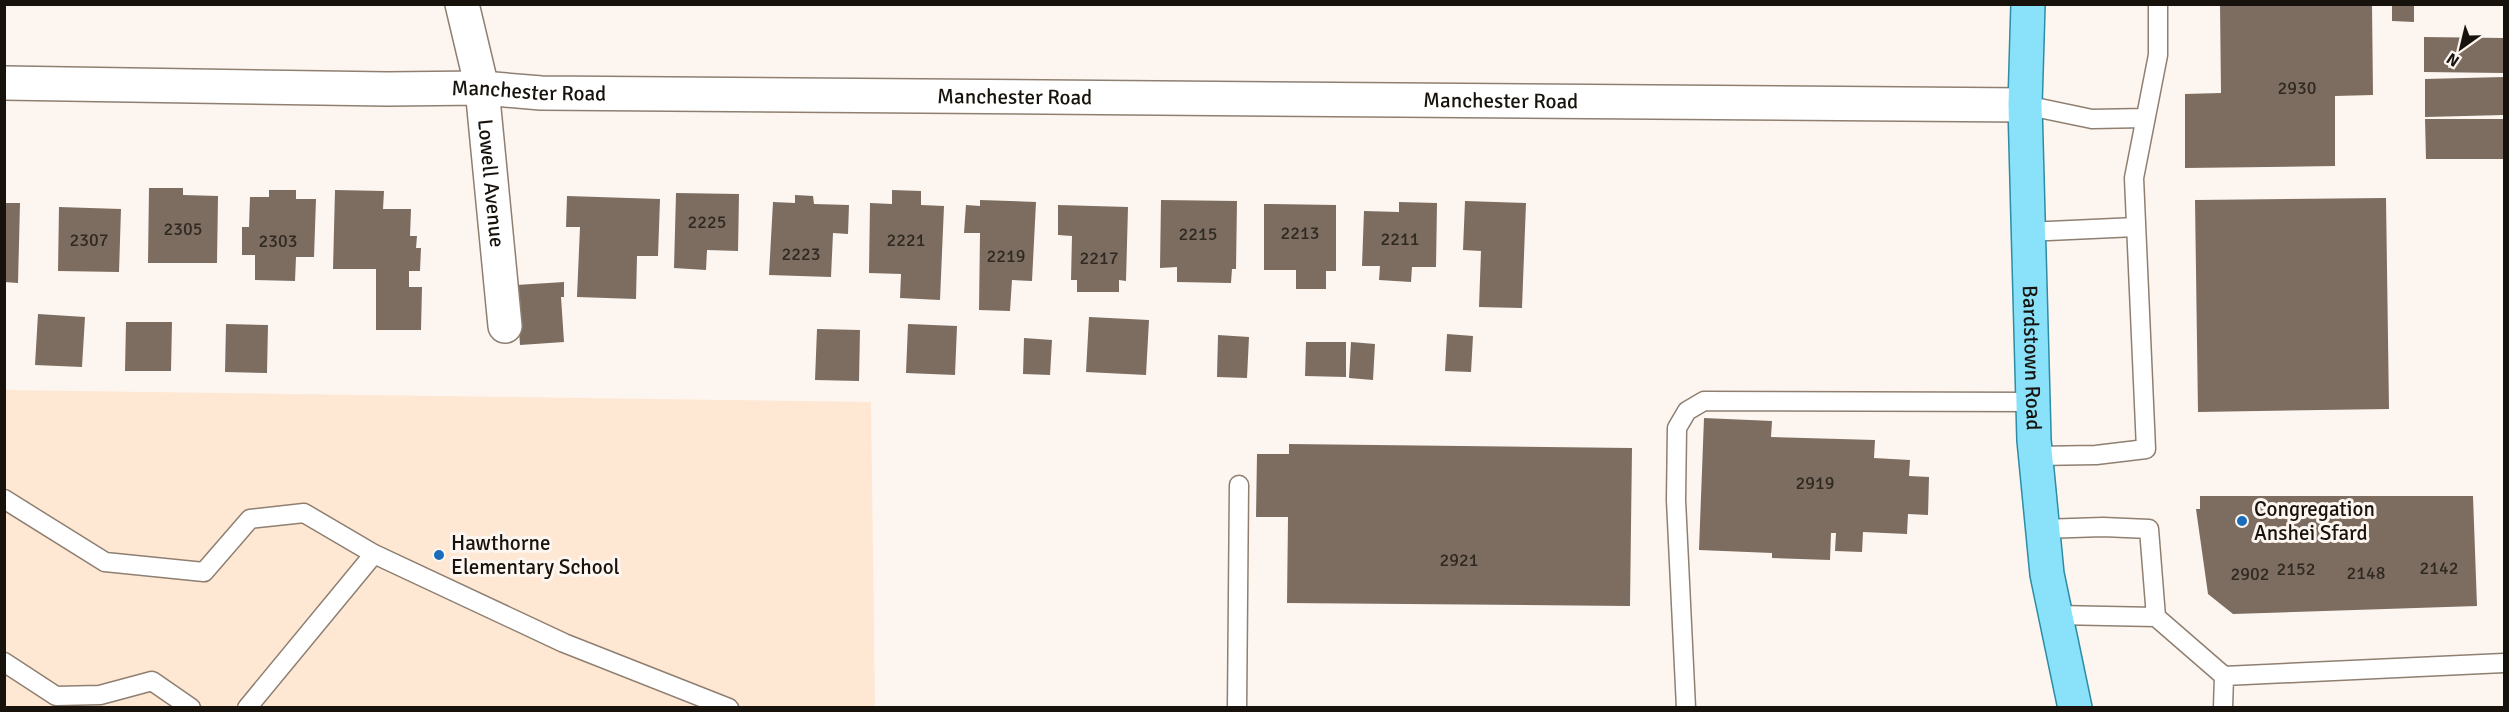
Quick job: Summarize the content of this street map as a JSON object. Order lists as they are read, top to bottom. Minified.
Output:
{"streets":{"main road":["Bardstown Road"],"street":["Manchester Road","Lowell Avenue"]},"crossings":[["Manchester Road","Lowell Avenue"],["Manchester Road","Bardstown Road"]],"places":["Congregation Anshei Sfard","Hawthorne Elementary School"],"house_numbers":["2930","2225","2305","2213","2215","2211","2307","2221","2303","2223","2219","2217","2919","2921","2142","2152","2148","2902"],"north":"bottom left"}
